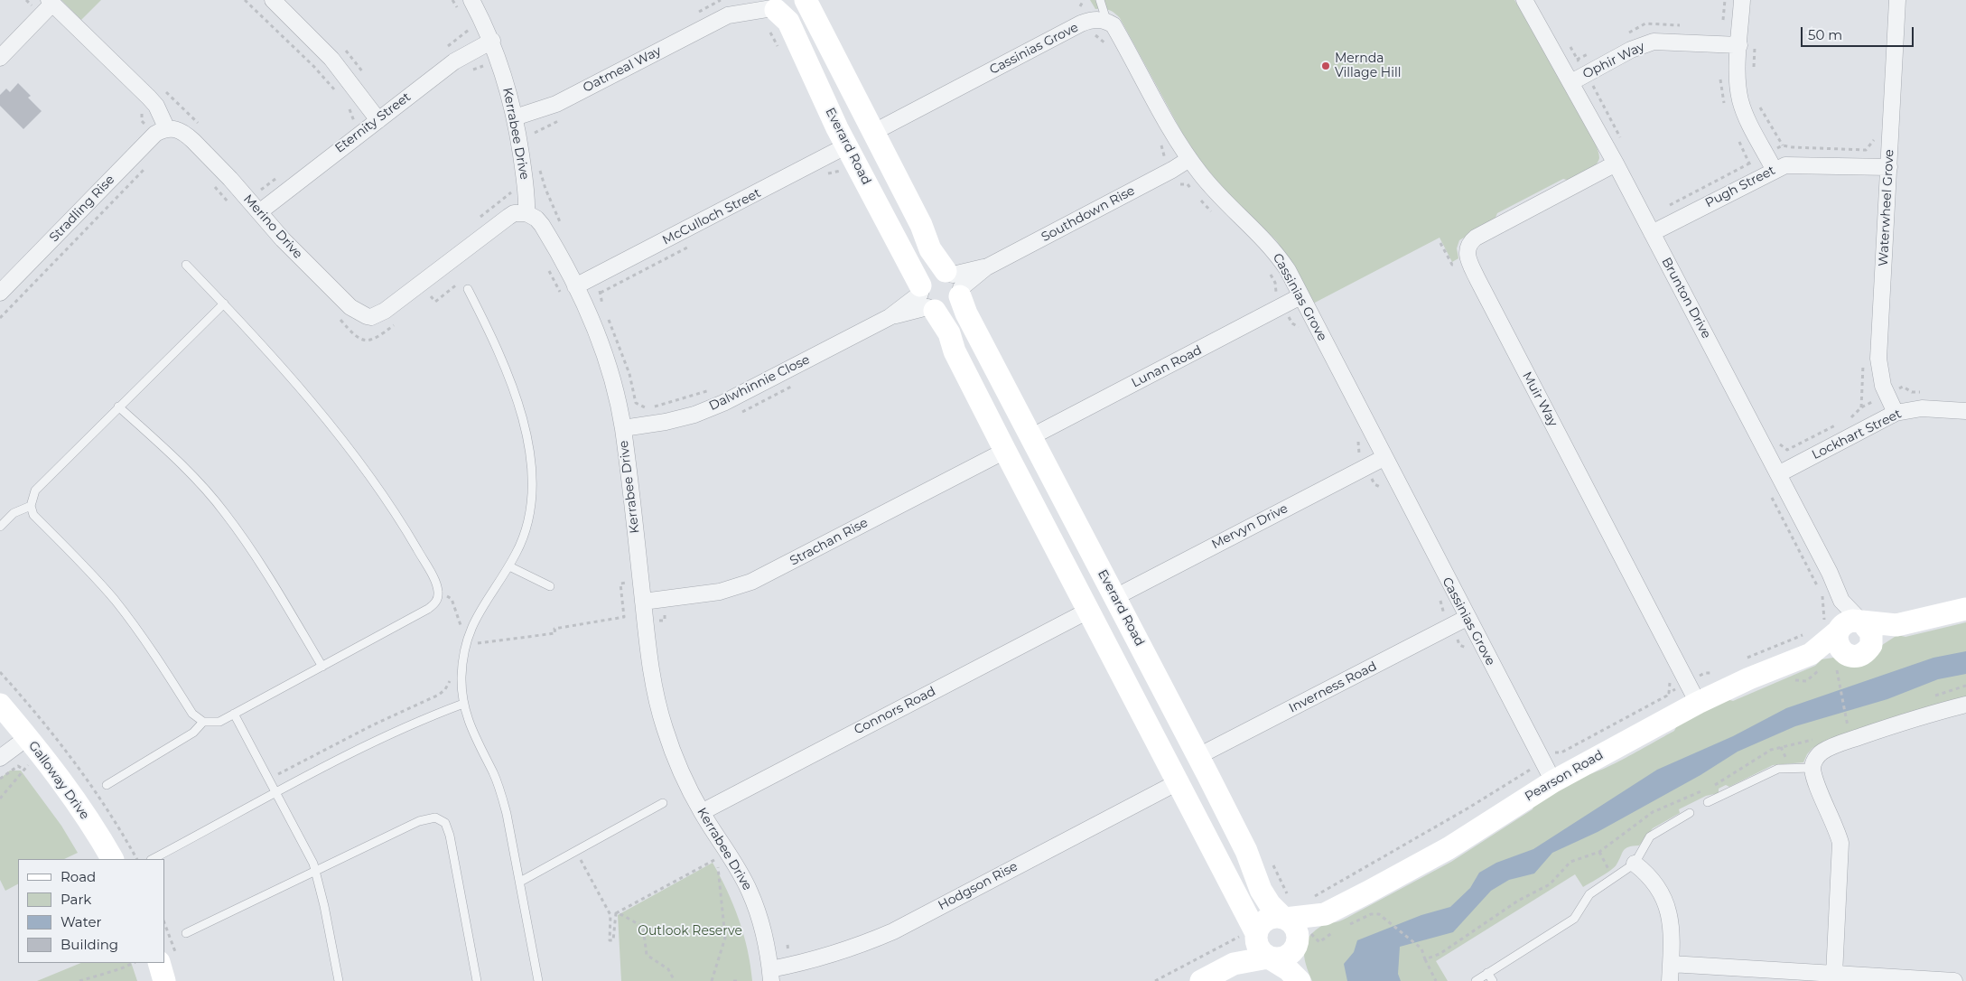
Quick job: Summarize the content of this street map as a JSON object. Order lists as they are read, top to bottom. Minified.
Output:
{"streets":{"street":["Cassinias Grove","Ophir Way","Oatmeal Way","Eternity Street","Kerrabee Drive","Everard Road","Pugh Street","Waterwheel Grove","Stradling Rise","Southdown Rise","McCulloch Street","Merino Drive","Brunton Drive","Lunan Road","Dalwhinnie Close","Muir Way","Lockhart Street","Mervyn Drive","Strachan Rise","Inverness Road","Connors Road","Pearson Road","Galloway Drive","Hodgson Rise"]},"crossings":[["Cassinias Grove","Everard Road"],["Cassinias Grove","Southdown Rise"],["Cassinias Grove","Lunan Road"],["Cassinias Grove","Mervyn Drive"],["Cassinias Grove","Inverness Road"],["Cassinias Grove","Pearson Road"],["Ophir Way","Brunton Drive"],["Oatmeal Way","Kerrabee Drive"],["Oatmeal Way","Everard Road"],["Eternity Street","Kerrabee Drive"],["Eternity Street","Merino Drive"],["Kerrabee Drive","McCulloch Street"],["Kerrabee Drive","Merino Drive"],["Kerrabee Drive","Dalwhinnie Close"],["Kerrabee Drive","Strachan Rise"],["Kerrabee Drive","Connors Road"],["Kerrabee Drive","Hodgson Rise"],["Everard Road","Southdown Rise"],["Everard Road","McCulloch Street"],["Everard Road","Lunan Road"],["Everard Road","Dalwhinnie Close"],["Everard Road","Mervyn Drive"],["Everard Road","Strachan Rise"],["Everard Road","Inverness Road"],["Everard Road","Connors Road"],["Everard Road","Pearson Road"],["Everard Road","Hodgson Rise"],["Pugh Street","Waterwheel Grove"],["Pugh Street","Brunton Drive"],["Waterwheel Grove","Lockhart Street"],["Stradling Rise","Merino Drive"],["Brunton Drive","Muir Way"],["Brunton Drive","Lockhart Street"],["Brunton Drive","Pearson Road"],["Muir Way","Pearson Road"]],"parks":["Outlook Reserve"],"places":["Mernda Village Hill"],"legend":["Road","Park","Water","Building"],"scale_bar":"50 m"}
